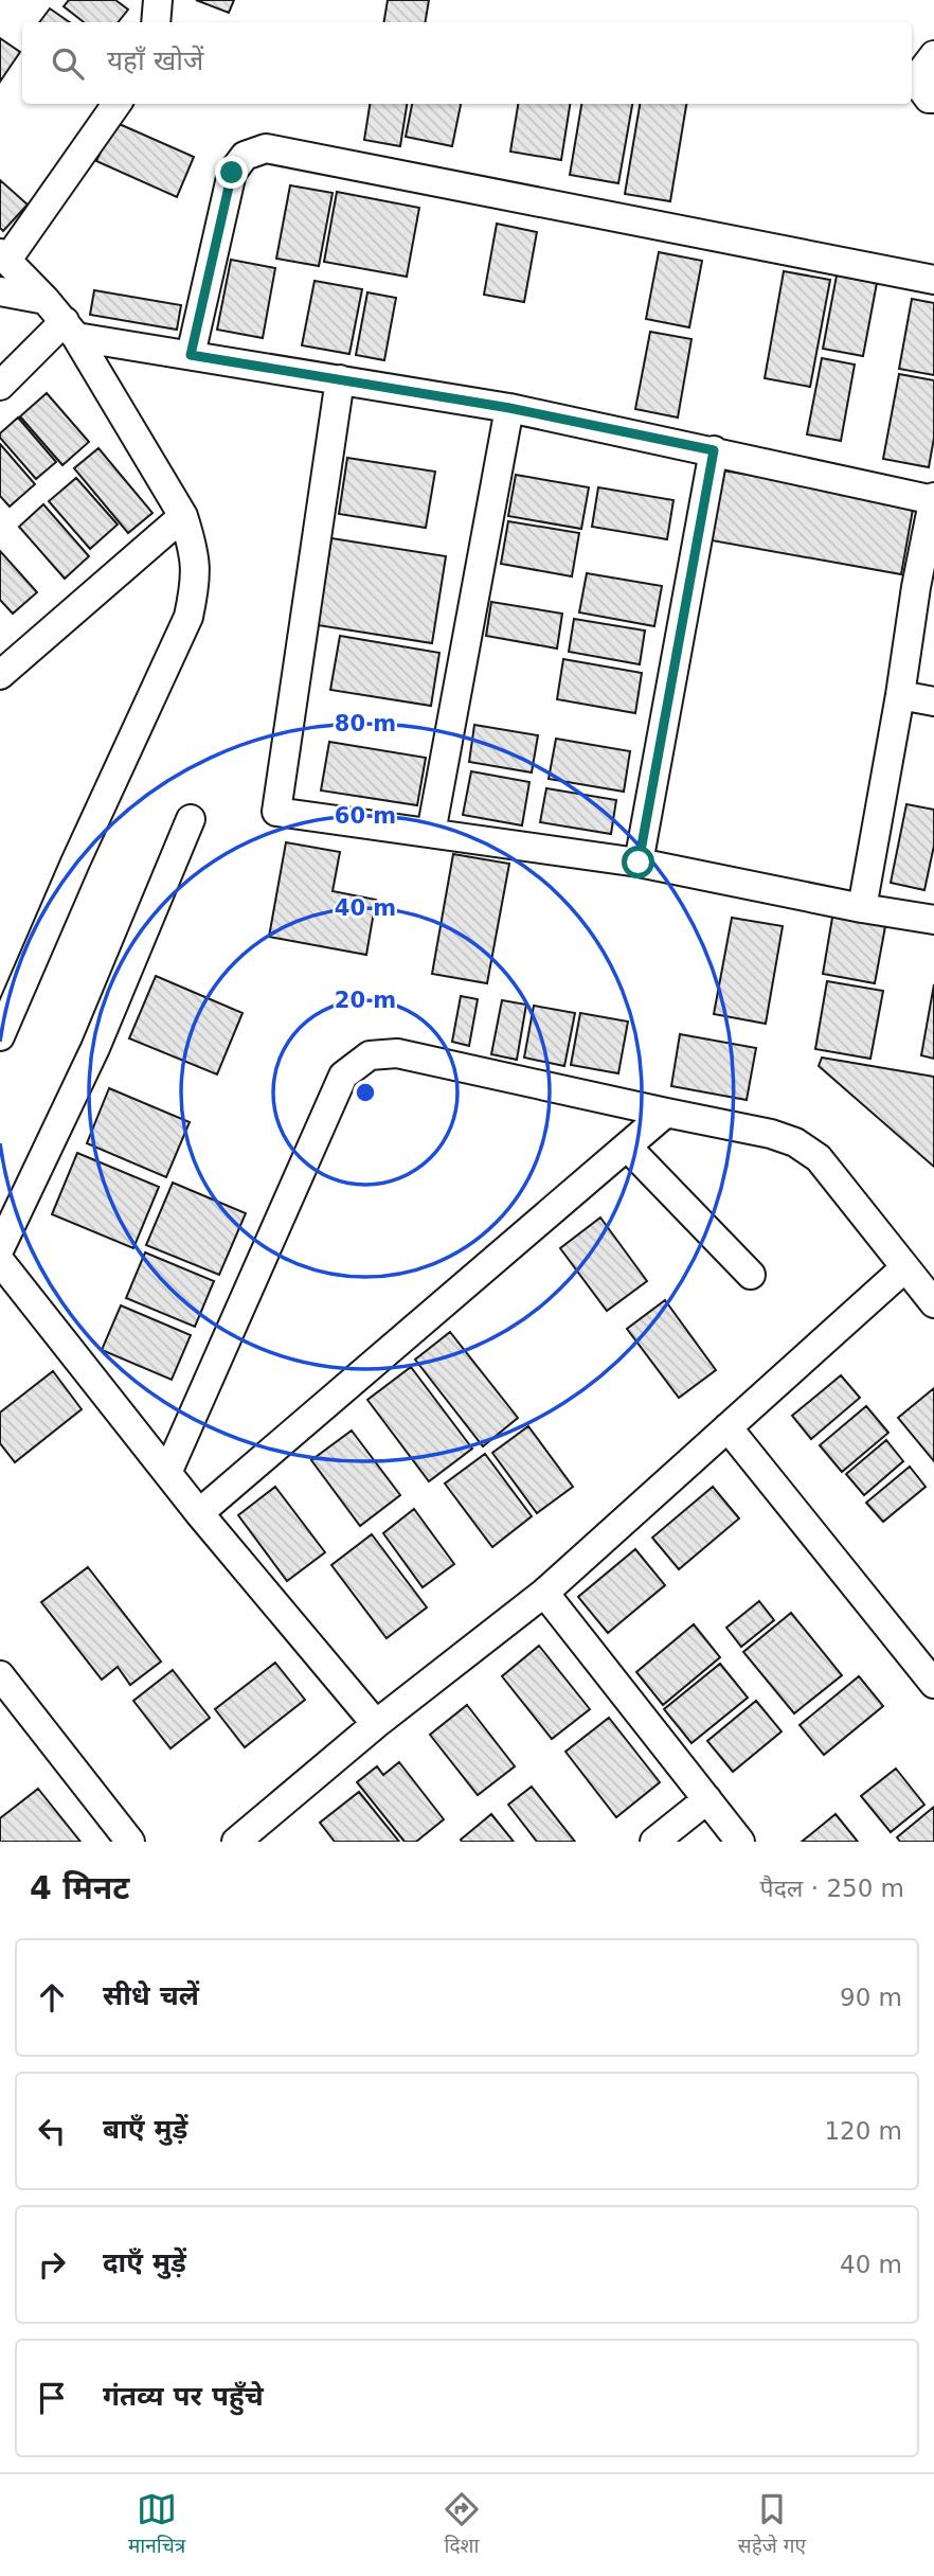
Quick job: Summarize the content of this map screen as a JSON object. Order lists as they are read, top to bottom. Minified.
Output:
{"page":{"search":"यहाँ खोजें","heading":["4 मिनट","पैदल · 250 m"],"list":[["सीधे चलें","90 m"],["बाएँ मुड़ें","120 m"],["दाएँ मुड़ें","40 m"],"गंतव्य पर पहुँचे"],"nav":["मानचित्र","दिशा","सहेजे गए"]},"rings":["80 m","60 m","40 m","20 m"]}
